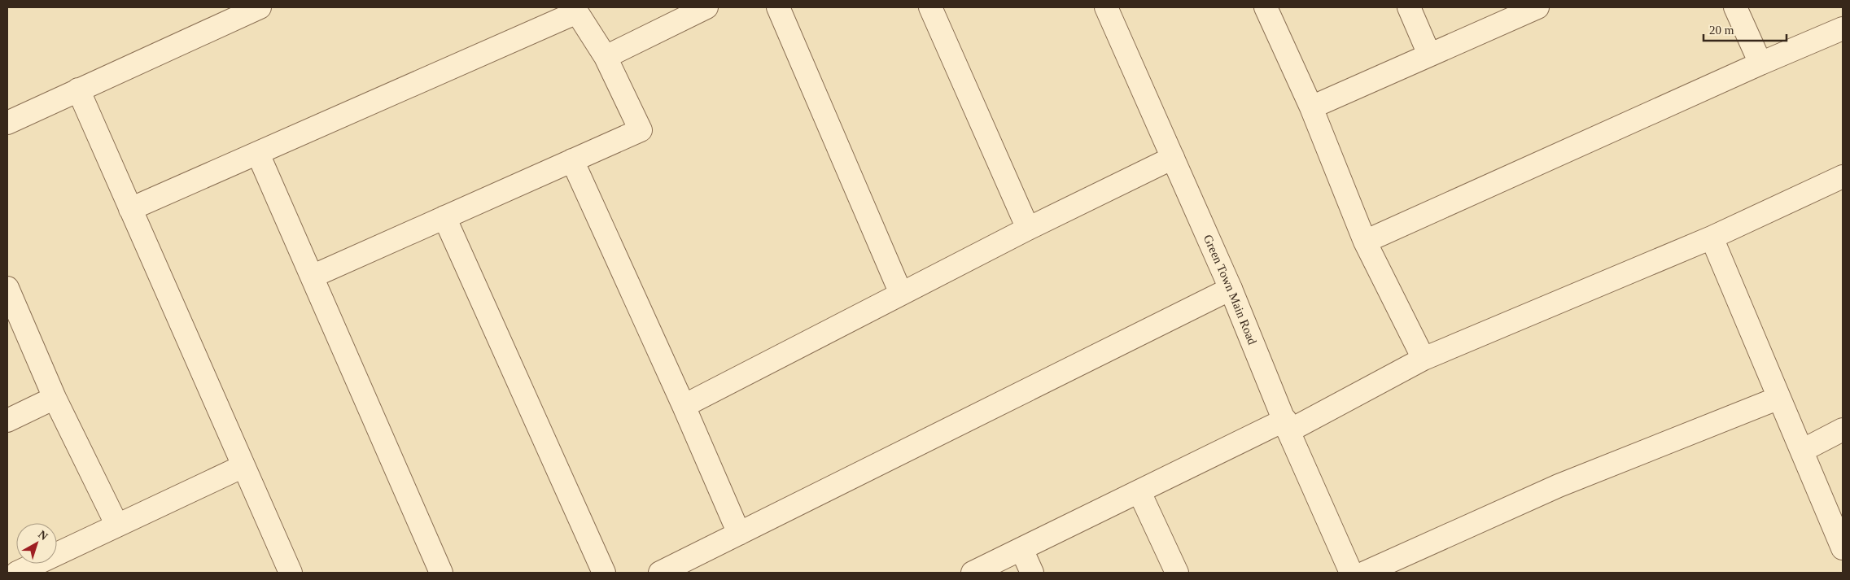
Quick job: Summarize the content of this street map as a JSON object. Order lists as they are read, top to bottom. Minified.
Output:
{"streets":{"street":["Green Town Main Road"]},"scale_bar":"20 m","north":"top right"}
